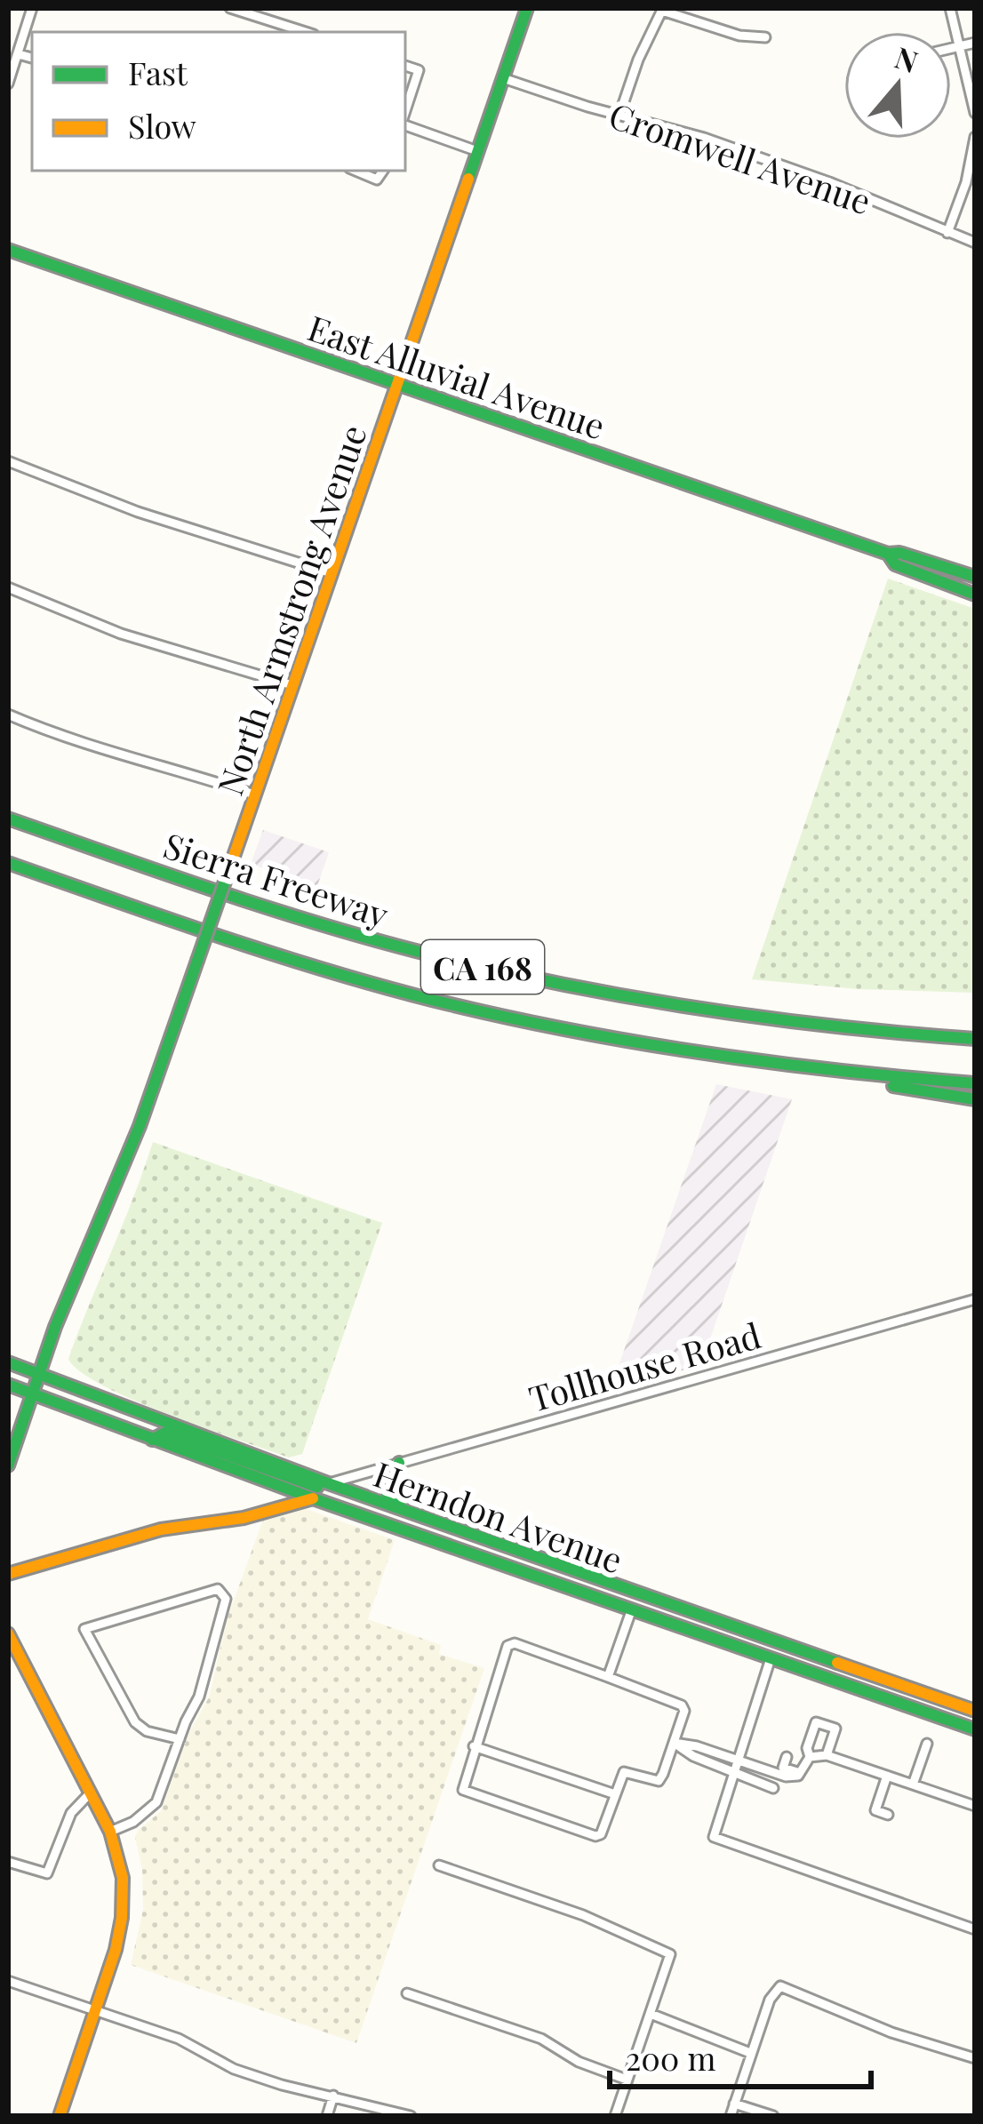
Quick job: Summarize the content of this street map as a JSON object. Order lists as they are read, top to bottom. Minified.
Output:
{"streets":{"main road":["East Alluvial Avenue","North Armstrong Avenue","Sierra Freeway","CA 168","Herndon Avenue"],"street":["Cromwell Avenue","Tollhouse Road"]},"crossings":[["Cromwell Avenue","North Armstrong Avenue"],["East Alluvial Avenue","North Armstrong Avenue"],["North Armstrong Avenue","Herndon Avenue"],["Tollhouse Road","Herndon Avenue"]],"legend":["Fast","Slow"],"scale_bar":"200 m","north":"top"}
